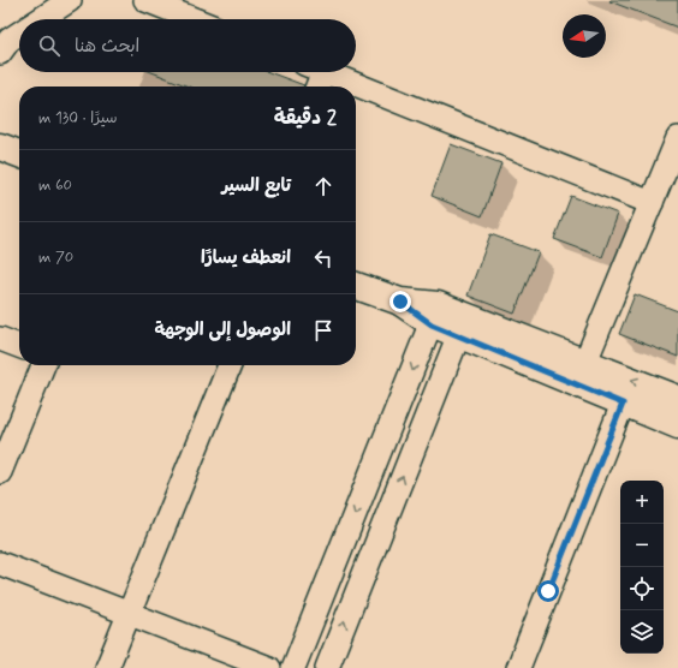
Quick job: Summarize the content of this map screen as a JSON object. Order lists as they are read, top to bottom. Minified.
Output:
{"north":"left","page":{"search":"ابحث هنا","heading":["2 دقيقة","سيرًا · 130 m"],"list":[["تابع السير","60 m"],["انعطف يسارًا","70 m"],"الوصول إلى الوجهة"],"map_buttons":["+","−"]}}
